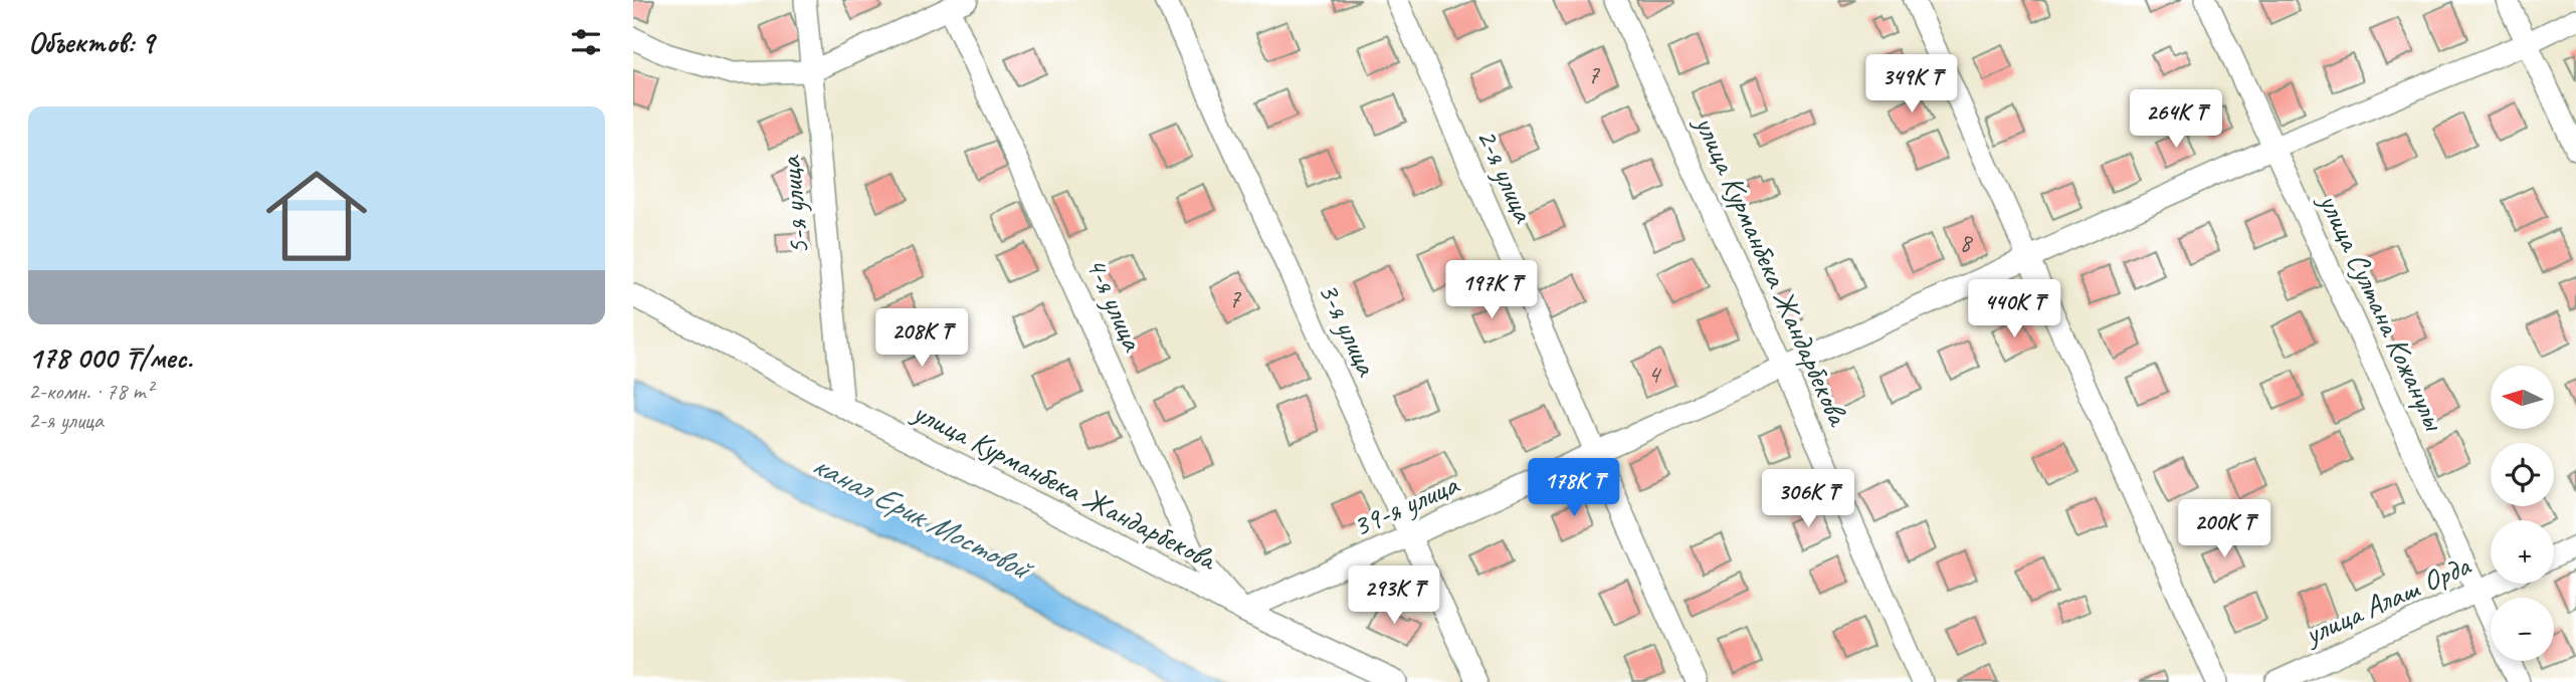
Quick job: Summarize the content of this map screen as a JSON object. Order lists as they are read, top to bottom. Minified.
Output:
{"streets":{"street":["2-я улица","5-я улица","улица Курманбека Жандарбекова","4-я улица","улица Султана Кожанулы","3-я улица","39-я улица","улица Алаш Орда"]},"crossings":[["2-я улица","39-я улица"],["5-я улица","улица Курманбека Жандарбекова"],["улица Курманбека Жандарбекова","4-я улица"],["улица Курманбека Жандарбекова","39-я улица"],["4-я улица","39-я улица"],["улица Султана Кожанулы","39-я улица"],["улица Султана Кожанулы","улица Алаш Орда"],["3-я улица","39-я улица"]],"water":["канал Ерик Мостовой"],"house_numbers":["7","8","7","4"],"north":"left","page":{"heading":"Объектов: 9","price":["349K ₸","264K ₸","197K ₸","440K ₸","208K ₸","178K ₸","306K ₸","200K ₸","293K ₸"],"list":[{"name":"178 000 ₸/мес.","note":"2-комн. · 78 m² · 2-я улица"}],"map_buttons":["+","−"]}}
